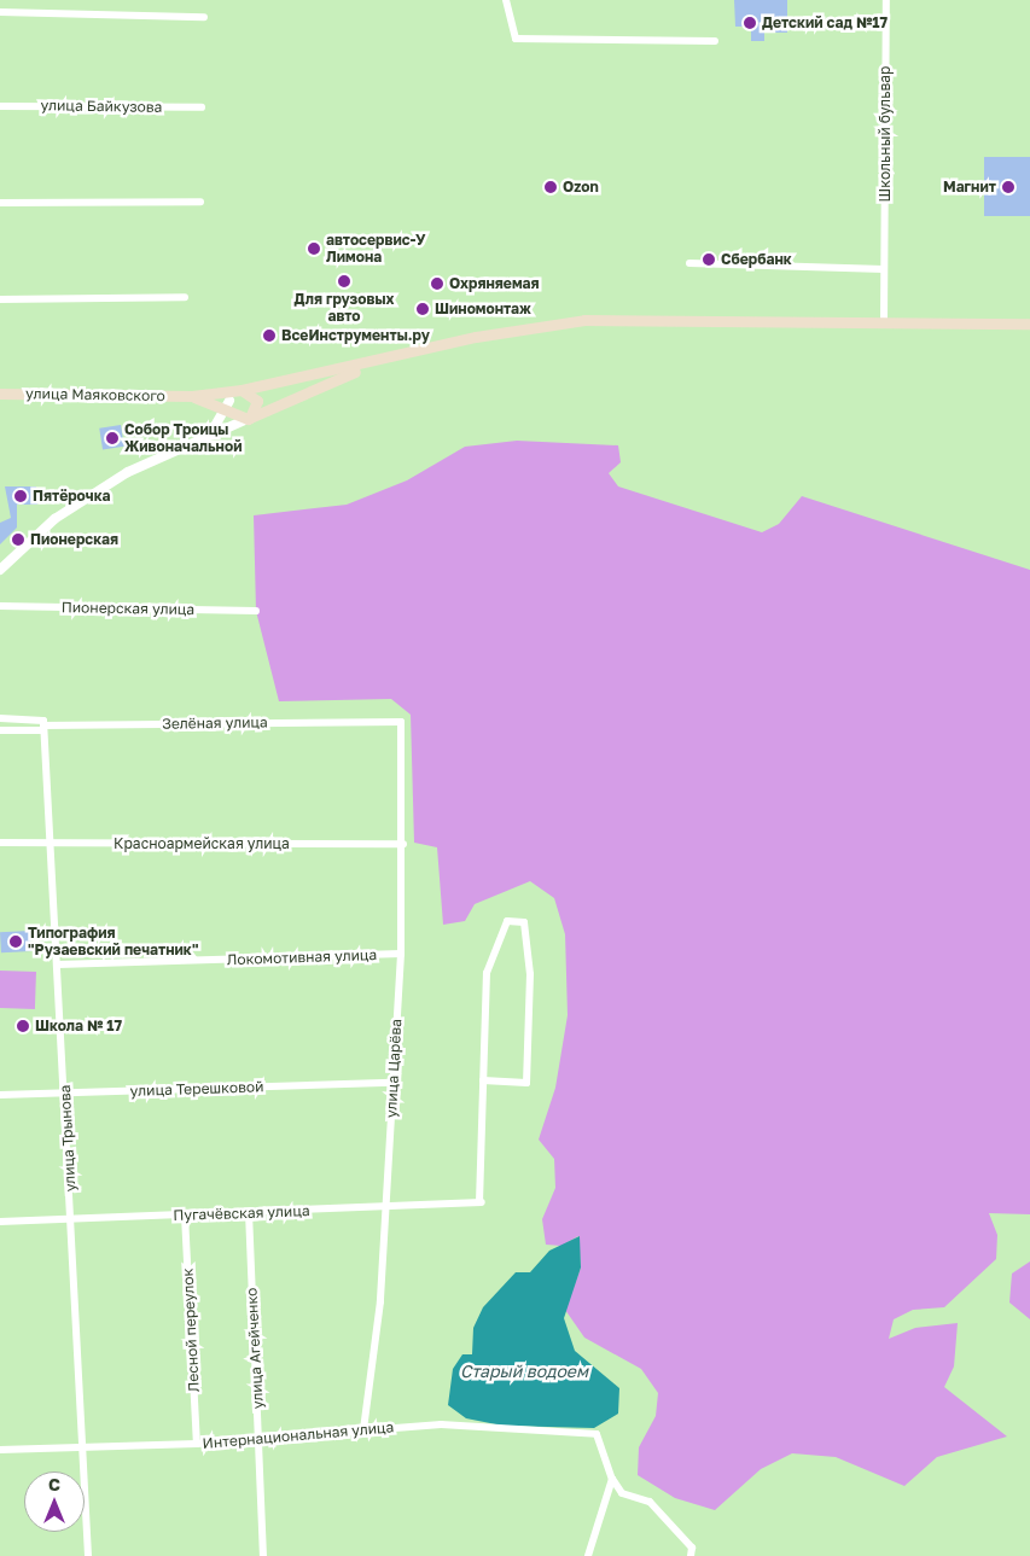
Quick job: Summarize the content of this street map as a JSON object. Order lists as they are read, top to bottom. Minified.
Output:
{"streets":{"main road":["улица Маяковского"],"street":["улица Байкузова","Школьный бульвар","Пионерская улица","Зелёная улица","Красноармейская улица","Локомотивная улица","улица Царёва","улица Терешковой","улица Трынова","Пугачёвская улица","Лесной переулок","улица Агейченко","Интернациональная улица"]},"crossings":[["Зелёная улица","улица Царёва"],["Зелёная улица","улица Трынова"],["Красноармейская улица","улица Царёва"],["Красноармейская улица","улица Трынова"],["Локомотивная улица","улица Царёва"],["Локомотивная улица","улица Трынова"],["улица Царёва","улица Терешковой"],["улица Царёва","Пугачёвская улица"],["улица Царёва","Интернациональная улица"],["улица Терешковой","улица Трынова"],["улица Трынова","Пугачёвская улица"],["улица Трынова","Интернациональная улица"],["Пугачёвская улица","Лесной переулок"],["Пугачёвская улица","улица Агейченко"],["Лесной переулок","Интернациональная улица"],["улица Агейченко","Интернациональная улица"]],"water":["Старый водоем"],"places":["Детский сад №17","Ozon","Магнит","автосервис-У Лимона","Сбербанк","Для грузовых авто","Охряняемая","Шиномонтаж","ВсеИнструменты.ру","Собор Троицы Живоначальной","Пятёрочка","Пионерская","Типография \"Рузаевский печатник\"","Школа № 17"],"north":"top"}
